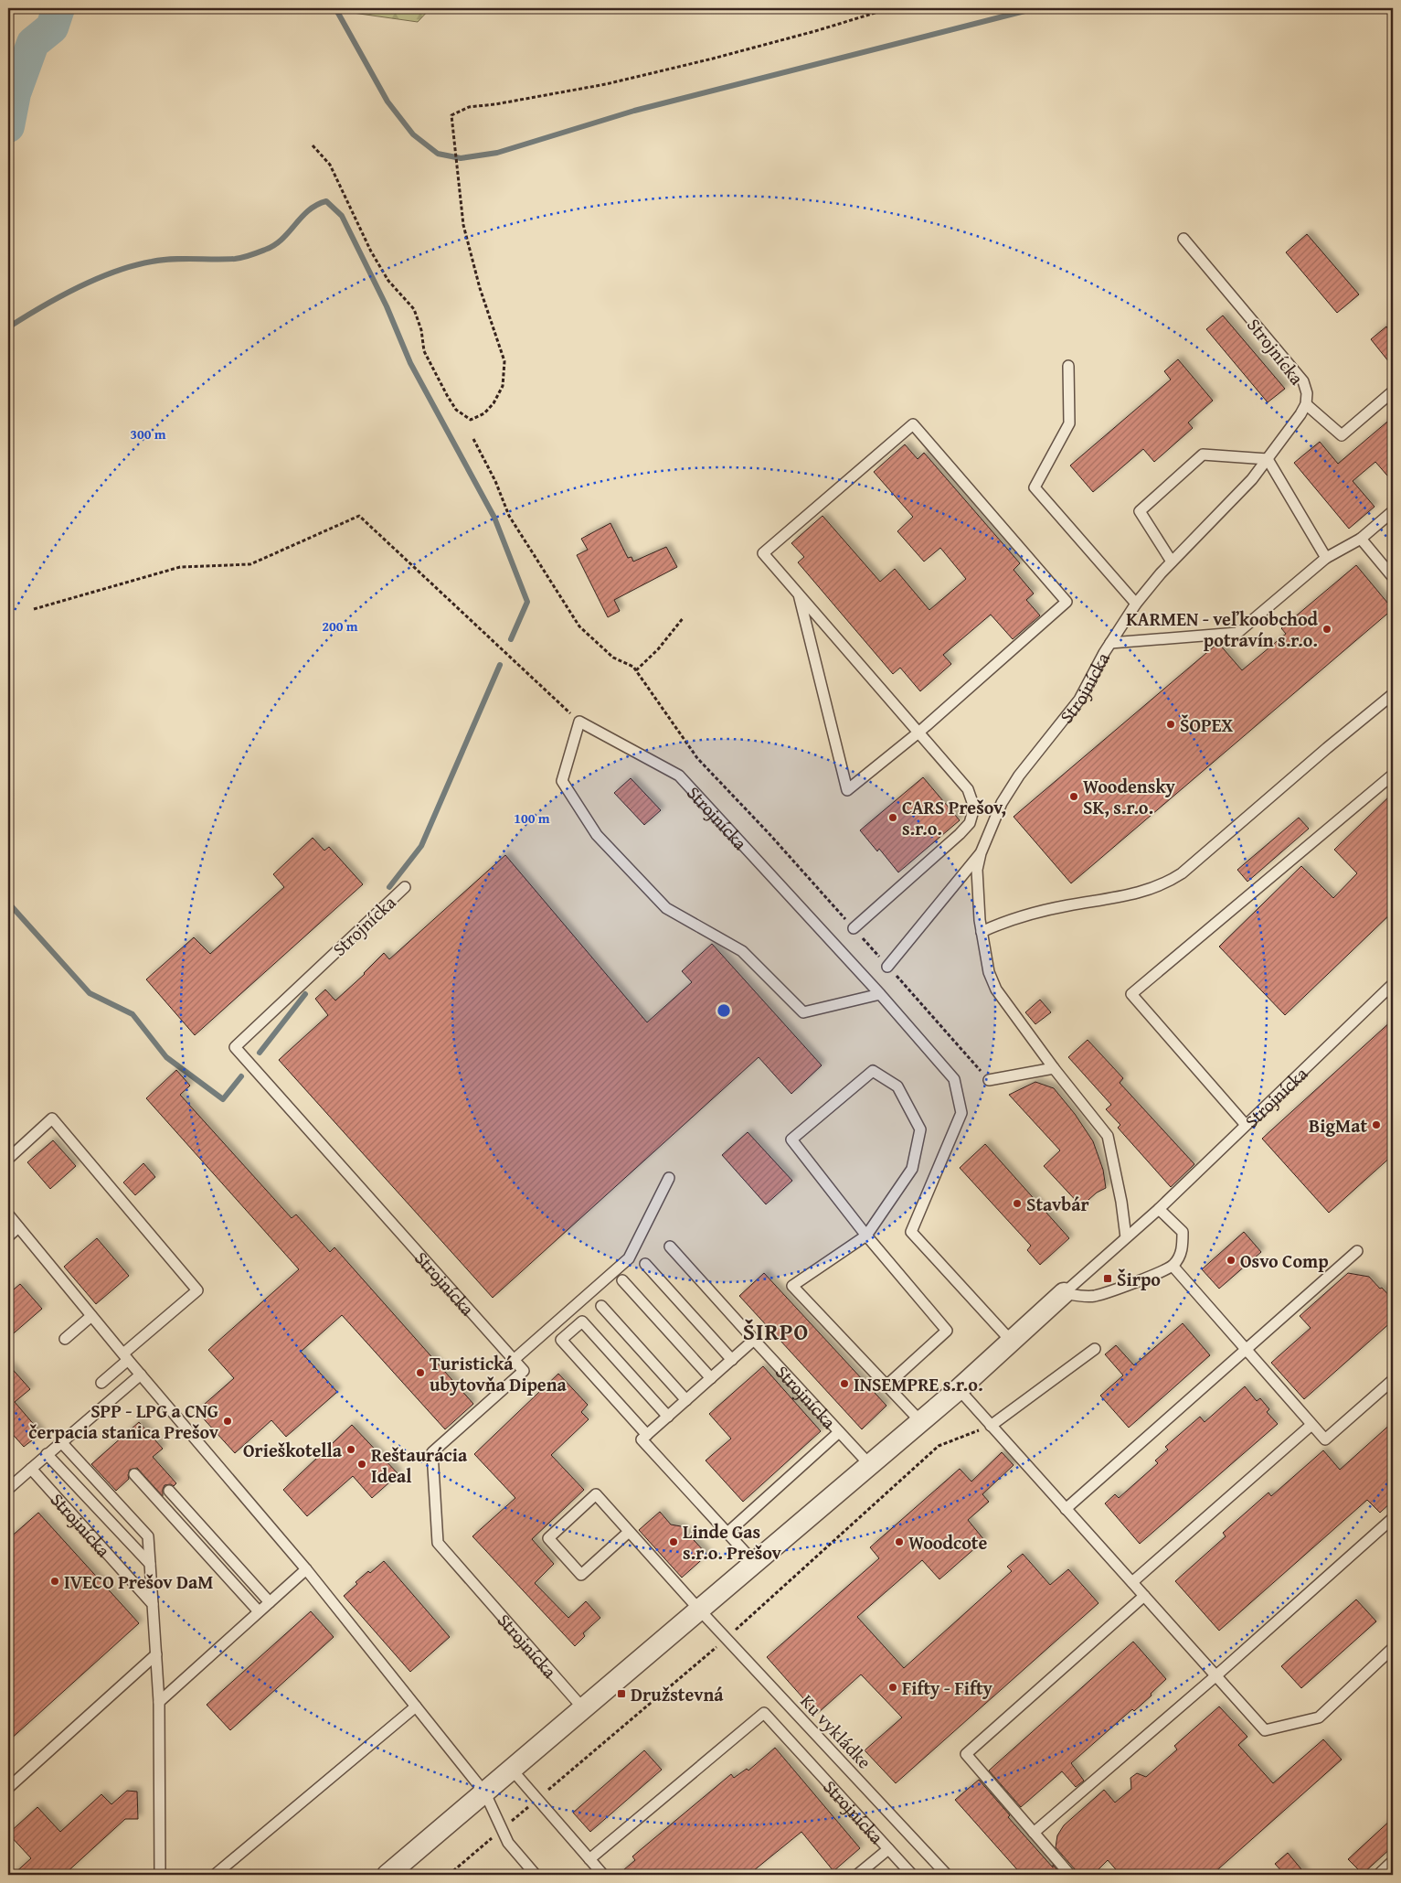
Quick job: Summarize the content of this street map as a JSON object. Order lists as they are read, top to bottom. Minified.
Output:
{"streets":{"street":["Strojnícka"],"lane":["Ku vykládke"]},"crossings":[["Strojnícka","Ku vykládke"]],"districts":["ŠIRPO"],"places":{"other":["KARMEN - veľkoobchod potravín s.r.o.","ŠOPEX","Woodensky SK, s.r.o.","CARS Prešov, s.r.o.","BigMat","Stavbár","Osvo Comp","Turistická ubytovňa Dipena","INSEMPRE s.r.o.","SPP - LPG a CNG čerpacia stanica Prešov","Orieškotella","Reštaurácia Ideal","Linde Gas s.r.o. Prešov","Woodcote","IVECO Prešov DaM","Fifty - Fifty"],"transit":["Širpo","Družstevná"]},"rings":["300 m","200 m","100 m"]}
